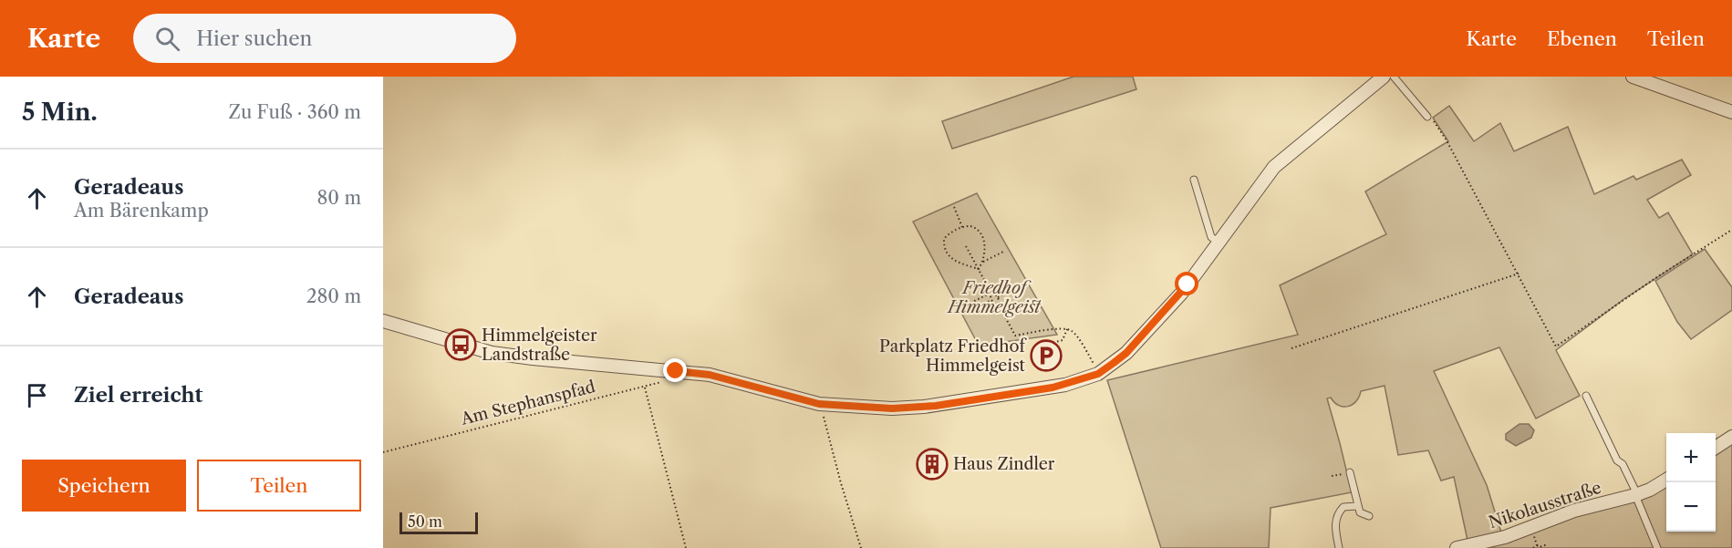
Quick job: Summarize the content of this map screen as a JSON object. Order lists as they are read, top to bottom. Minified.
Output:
{"streets":{"street":["Nikolausstraße"],"path":["Am Stephanspfad"]},"parks":["Friedhof Himmelgeist"],"places":{"bus stop":["Himmelgeister Landstraße"],"parking":["Parkplatz Friedhof Himmelgeist"],"building":["Haus Zindler"]},"scale_bar":"50 m","page":{"header":"Karte","search":"Hier suchen","nav":["Karte","Ebenen","Teilen"],"heading":["5 Min.","Zu Fuß · 360 m"],"list":[["Geradeaus","Am Bärenkamp","80 m"],["Geradeaus","280 m"],"Ziel erreicht"],"map_buttons":["+","−"],"buttons":["Speichern","Teilen"],"scale":"50 m"}}
